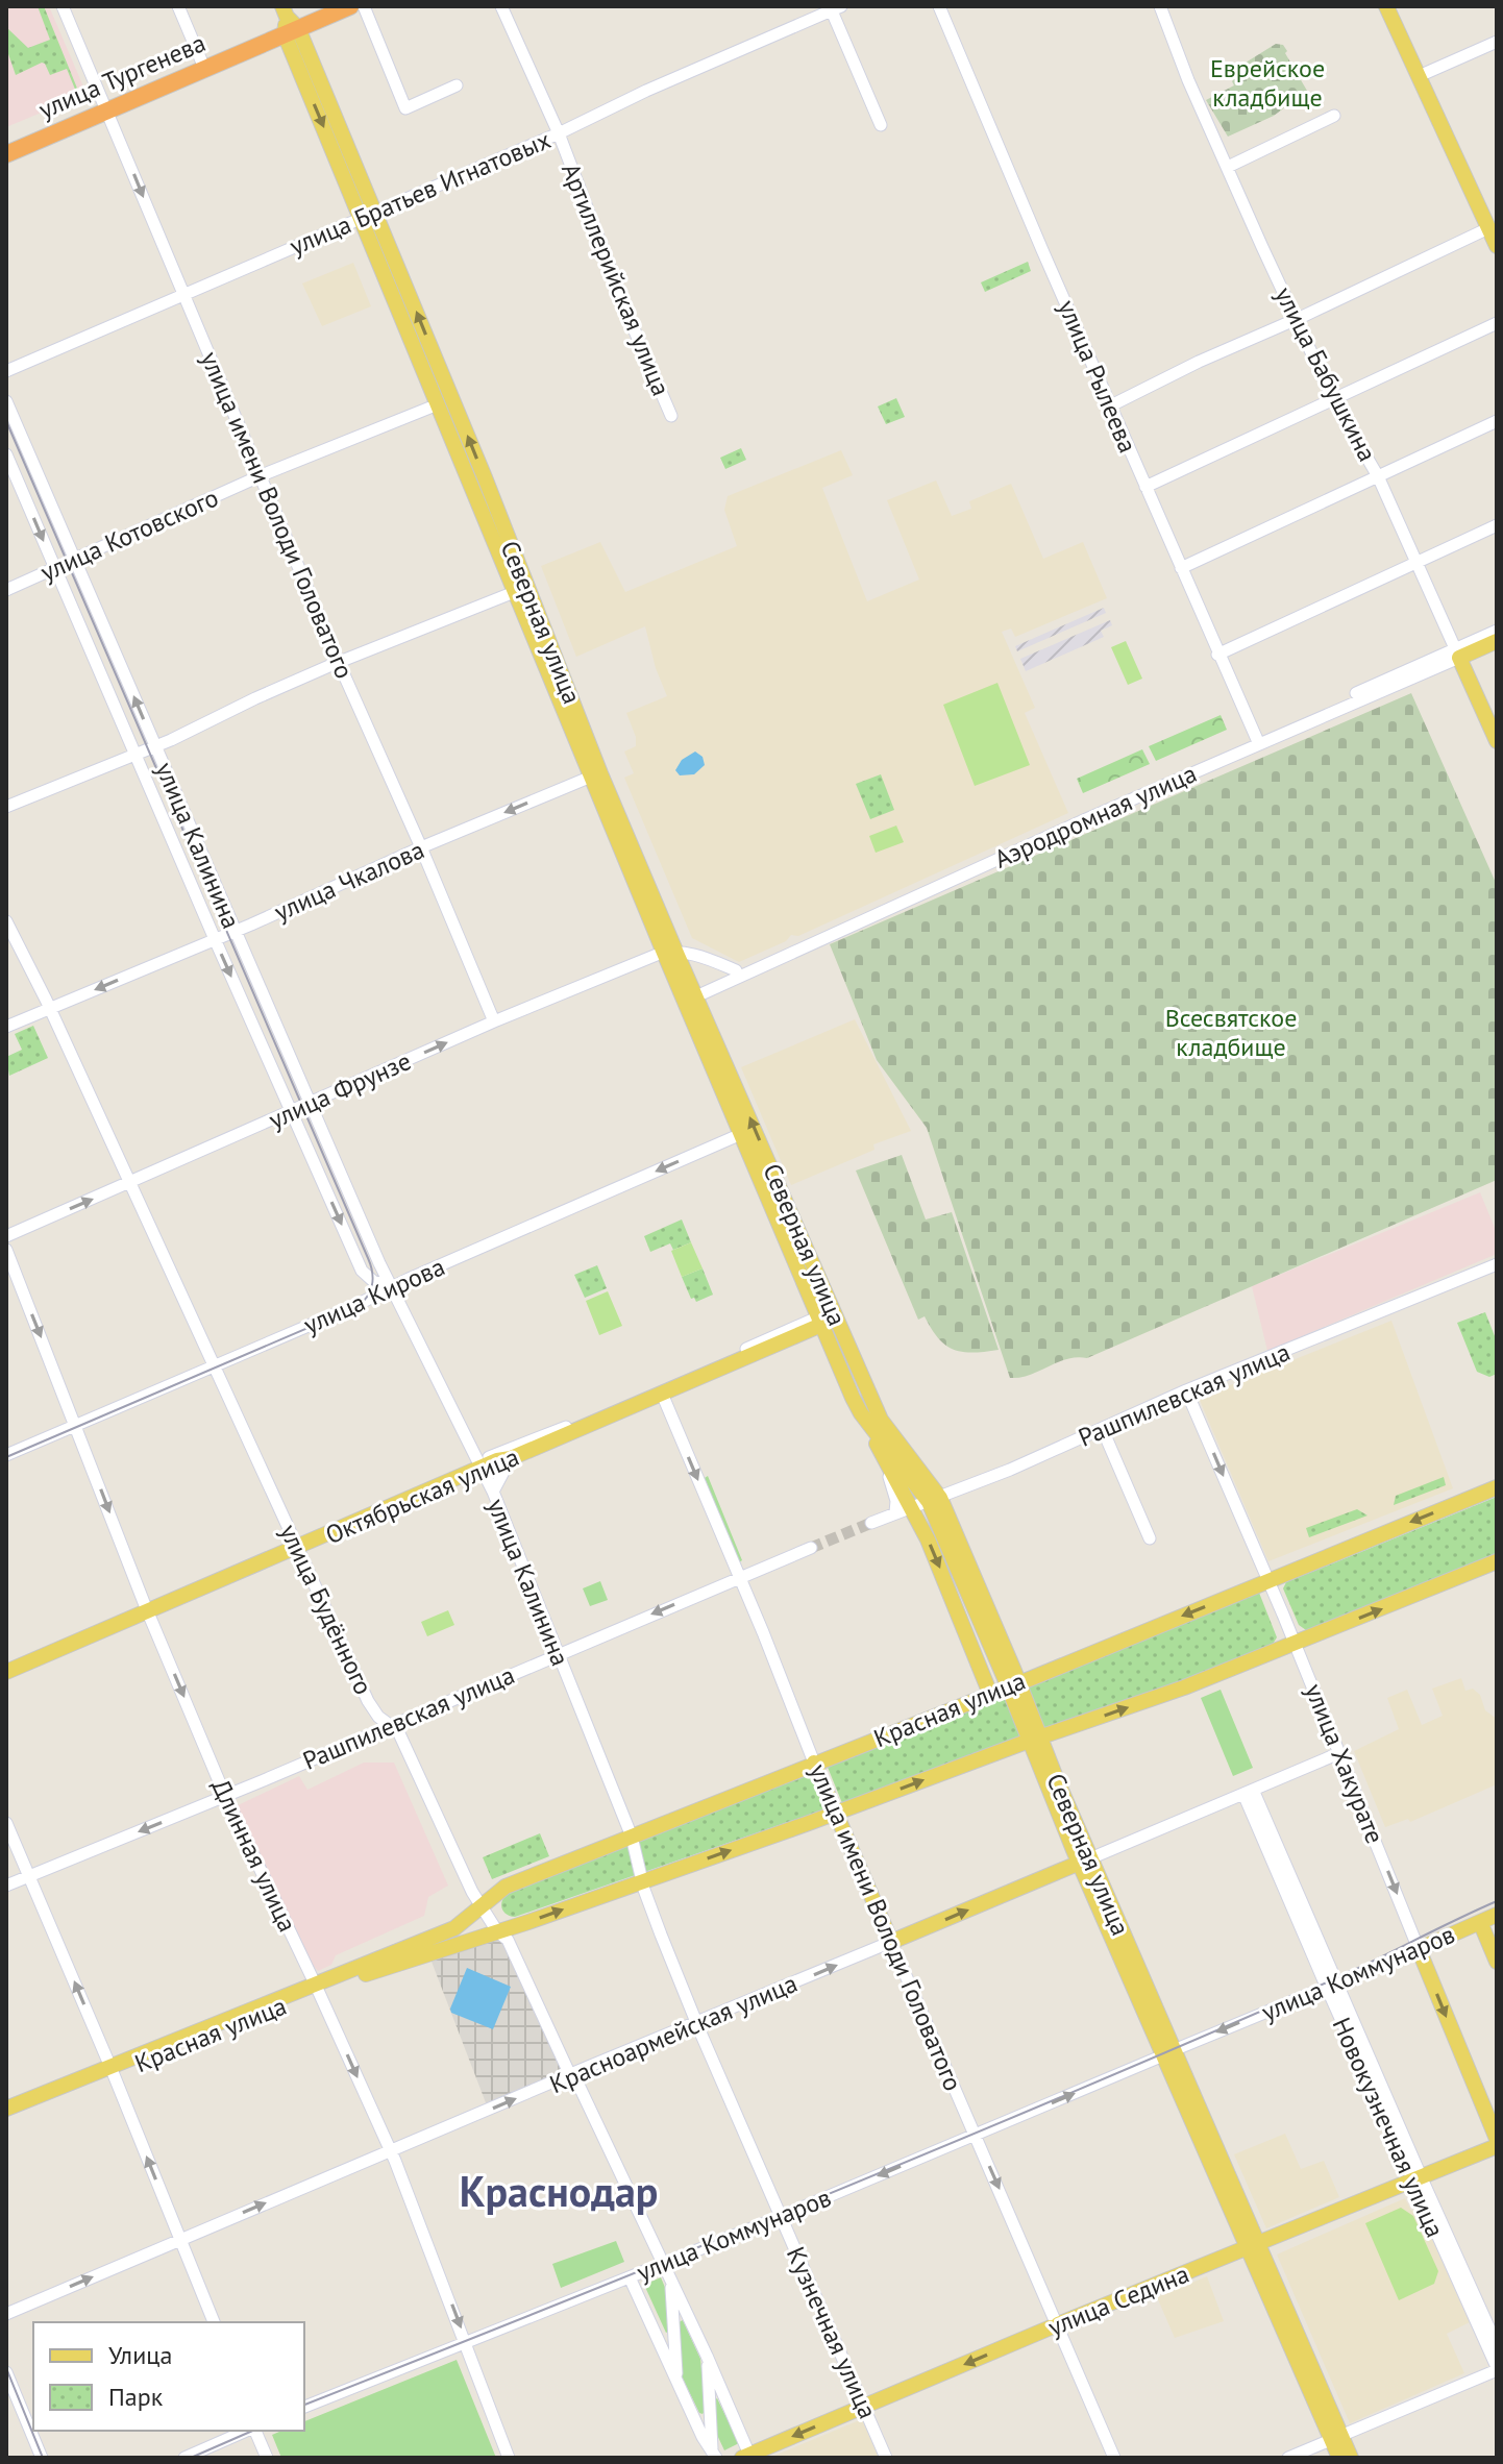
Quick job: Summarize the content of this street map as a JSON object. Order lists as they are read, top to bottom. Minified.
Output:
{"streets":{"highway":["улица Тургенева"],"main road":["улица Бабушкина","улица имени Володи Головатого","Северная улица","Аэродромная улица","Октябрьская улица","Красная улица","улица Хакурате","улица Коммунаров","Красноармейская улица","улица Седина"],"street":["улица Братьев Игнатовых","Артиллерийская улица","улица Рылеева","улица Котовского","улица Калинина","улица Чкалова","улица Фрунзе","улица Кирова","Рашпилевская улица","улица Будённого","Длинная улица","Новокузнечная улица","Кузнечная улица"]},"crossings":[["улица Тургенева","улица имени Володи Головатого"],["улица Тургенева","Северная улица"],["улица Братьев Игнатовых","Артиллерийская улица"],["улица Братьев Игнатовых","улица имени Володи Головатого"],["улица Братьев Игнатовых","Северная улица"],["улица Бабушкина","Аэродромная улица"],["улица Рылеева","Аэродромная улица"],["улица имени Володи Головатого","улица Котовского"],["улица имени Володи Головатого","улица Чкалова"],["улица имени Володи Головатого","улица Фрунзе"],["улица имени Володи Головатого","Рашпилевская улица"],["улица имени Володи Головатого","Октябрьская улица"],["улица имени Володи Головатого","Красная улица"],["улица имени Володи Головатого","улица Коммунаров"],["улица имени Володи Головатого","Красноармейская улица"],["улица имени Володи Головатого","улица Седина"],["улица Котовского","Северная улица"],["улица Котовского","улица Калинина"],["Северная улица","Аэродромная улица"],["Северная улица","улица Чкалова"],["Северная улица","улица Фрунзе"],["Северная улица","улица Кирова"],["Северная улица","Рашпилевская улица"],["Северная улица","Октябрьская улица"],["Северная улица","Красная улица"],["Северная улица","улица Коммунаров"],["Северная улица","Красноармейская улица"],["Северная улица","улица Седина"],["улица Калинина","улица Чкалова"],["улица Калинина","улица Фрунзе"],["улица Калинина","улица Кирова"],["улица Калинина","Рашпилевская улица"],["улица Калинина","Октябрьская улица"],["улица Калинина","Красная улица"],["улица Калинина","Кузнечная улица"],["улица Чкалова","улица Будённого"],["улица Фрунзе","улица Будённого"],["улица Кирова","улица Будённого"],["улица Кирова","Длинная улица"],["Рашпилевская улица","улица Будённого"],["Рашпилевская улица","улица Хакурате"],["Рашпилевская улица","Длинная улица"],["Октябрьская улица","улица Будённого"],["Октябрьская улица","Длинная улица"],["улица Будённого","Красная улица"],["улица Будённого","улица Коммунаров"],["улица Будённого","Красноармейская улица"],["улица Будённого","улица Седина"],["Красная улица","улица Хакурате"],["Красная улица","Длинная улица"],["Красная улица","Кузнечная улица"],["улица Хакурате","улица Коммунаров"],["улица Хакурате","Красноармейская улица"],["Длинная улица","улица Коммунаров"],["Длинная улица","Красноармейская улица"],["улица Коммунаров","Новокузнечная улица"],["улица Коммунаров","Кузнечная улица"],["Красноармейская улица","Новокузнечная улица"],["Красноармейская улица","Кузнечная улица"],["Новокузнечная улица","улица Седина"],["улица Седина","Кузнечная улица"]],"one_way":["улица Чкалова","улица Фрунзе","улица Кирова","улица Хакурате","Длинная улица","Красноармейская улица","улица Седина"],"districts":["Краснодар"],"parks":["Еврейское кладбище","Всесвятское кладбище"],"legend":["Улица","Парк"]}
